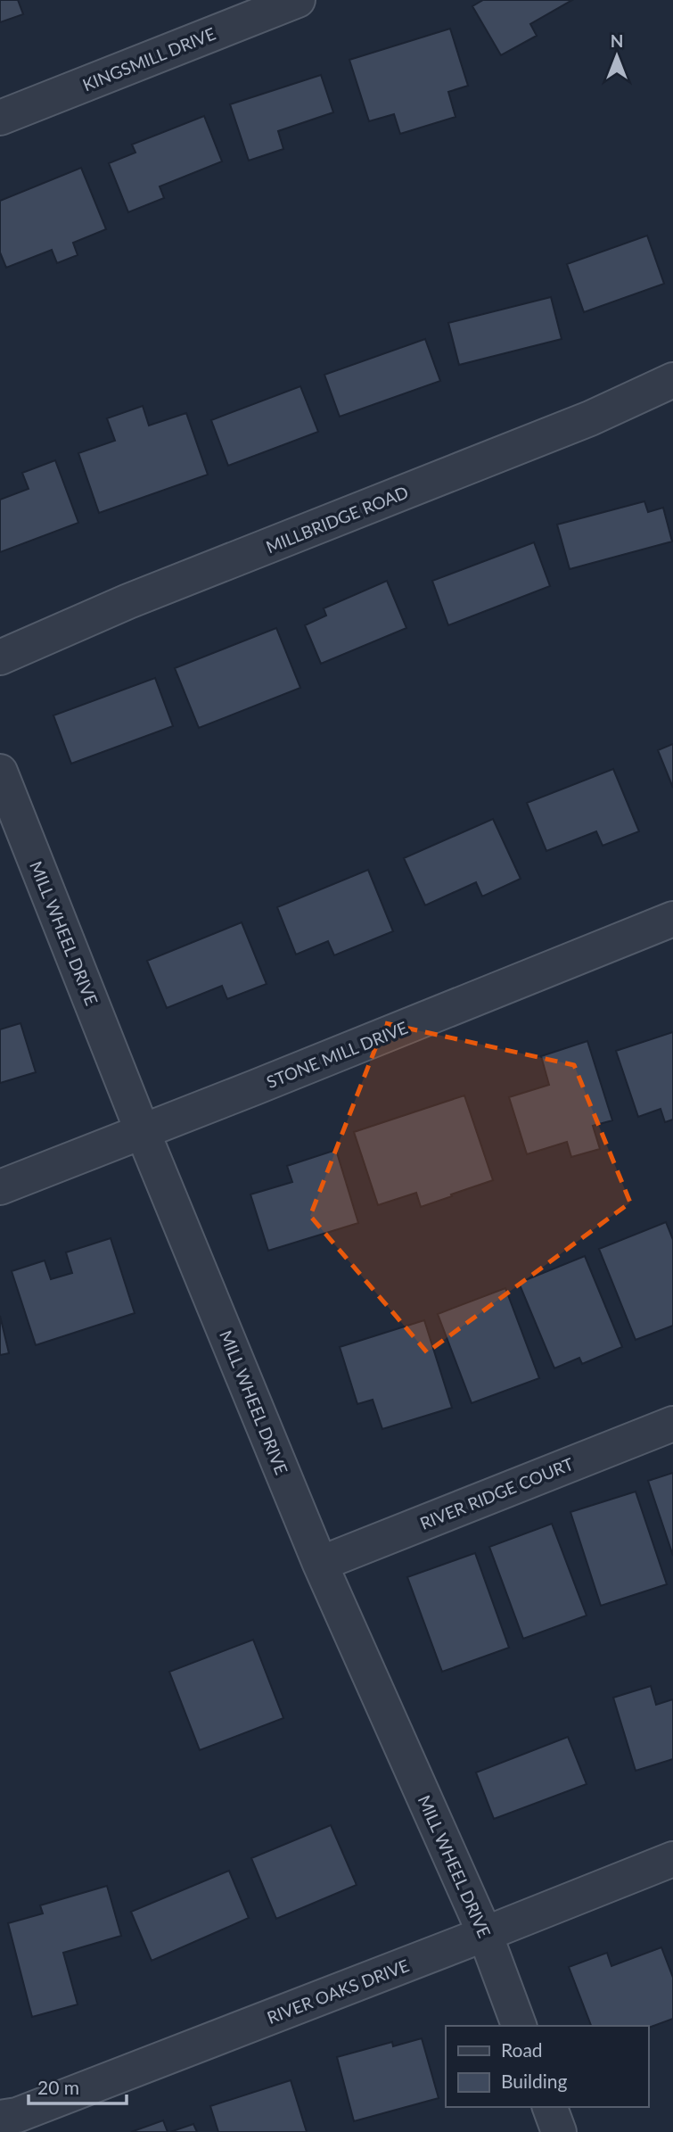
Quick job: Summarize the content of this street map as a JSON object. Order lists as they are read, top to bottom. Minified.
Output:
{"streets":{"street":["KINGSMILL DRIVE","MILLBRIDGE ROAD","MILL WHEEL DRIVE","STONE MILL DRIVE","RIVER RIDGE COURT","RIVER OAKS DRIVE"]},"crossings":[["MILL WHEEL DRIVE","STONE MILL DRIVE"],["MILL WHEEL DRIVE","RIVER RIDGE COURT"],["MILL WHEEL DRIVE","RIVER OAKS DRIVE"]],"legend":["Road","Building"],"scale_bar":"20 m","north":"top"}
